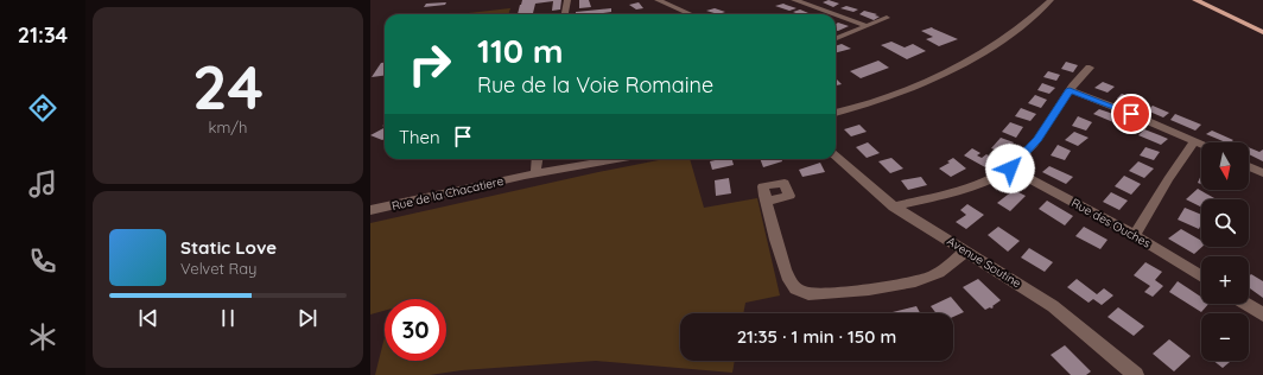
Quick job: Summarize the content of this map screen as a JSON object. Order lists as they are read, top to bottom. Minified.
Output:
{"streets":{"street":["Rue de la Chacatiere","Rue des Ouches","Avenue Soutine"]},"north":"bottom","page":{"tabs":"21:34","tile":["24","km/h"],"turn":["110 m","Rue de la Voie Romaine"],"then":"Then","map_buttons":["+","−"],"song":["Static Love","Velvet Ray"],"limit":"30","trip":"21:35 · 1 min · 150 m"}}
